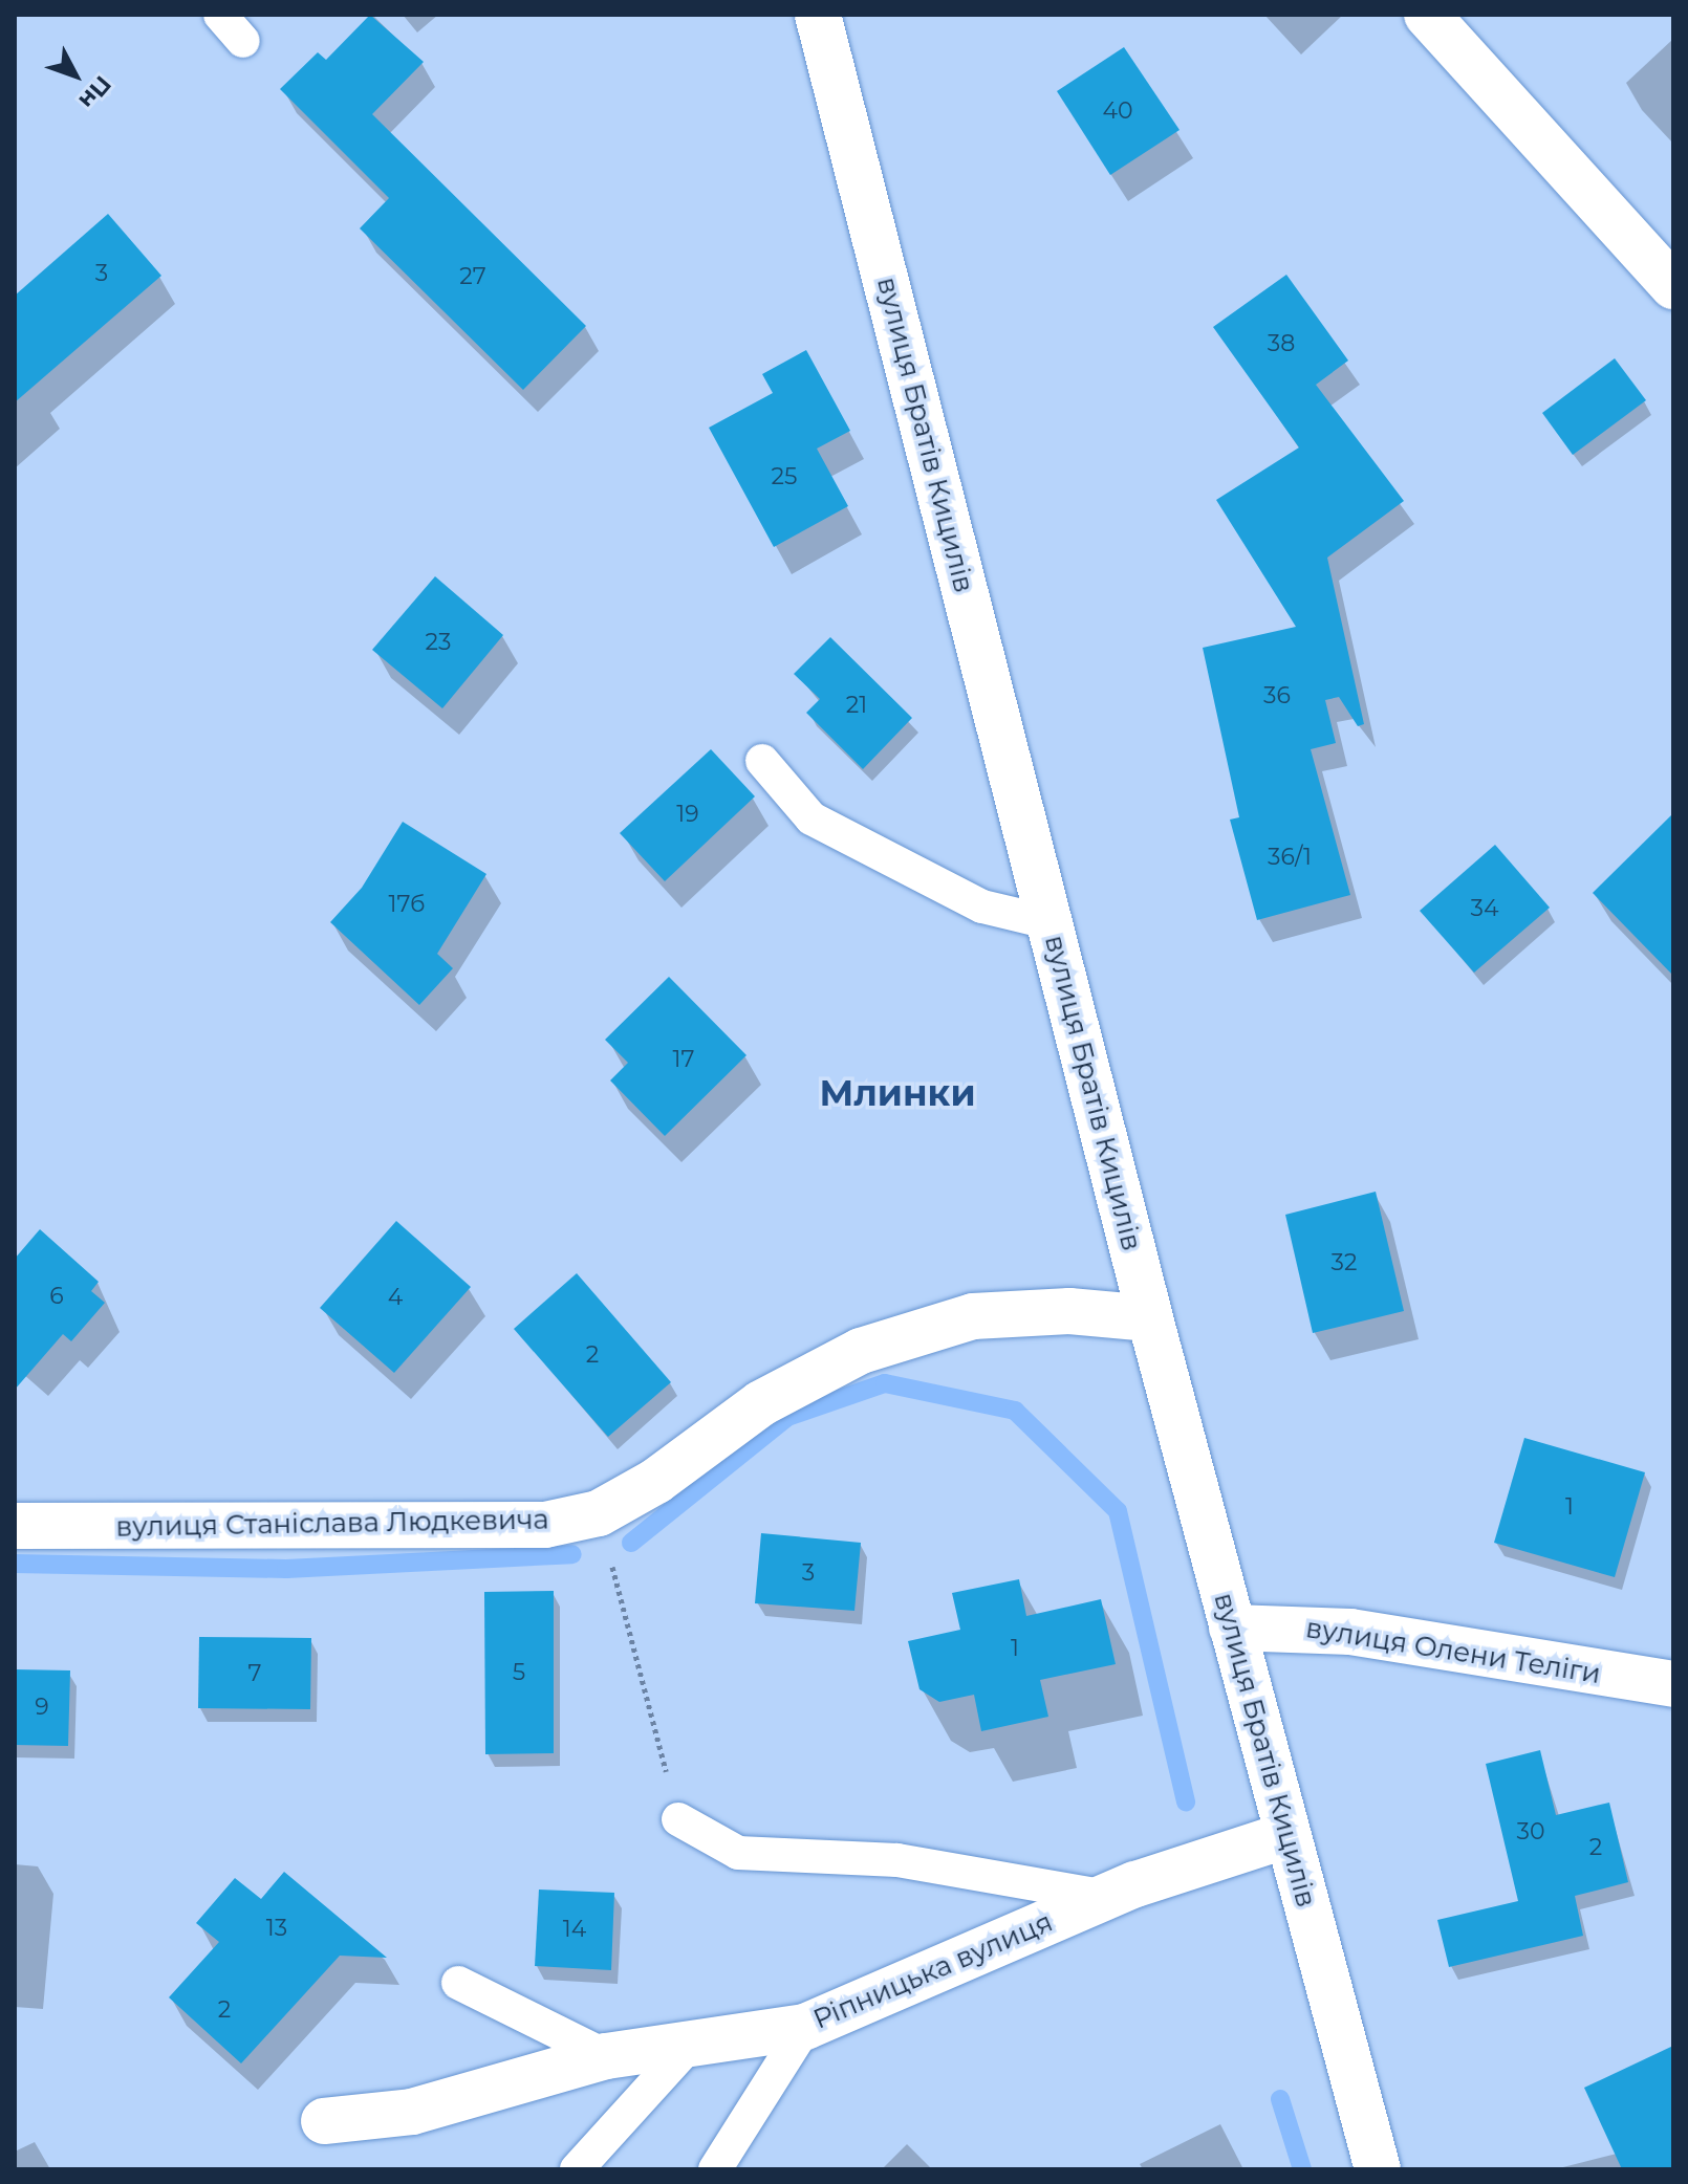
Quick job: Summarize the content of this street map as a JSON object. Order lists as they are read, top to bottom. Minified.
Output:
{"streets":{"street":["вулиця Братів Кицилів","вулиця Станіслава Людкевича","вулиця Олени Теліги","Ріпницька вулиця"]},"crossings":[["вулиця Братів Кицилів","вулиця Станіслава Людкевича"],["вулиця Братів Кицилів","вулиця Олени Теліги"],["вулиця Братів Кицилів","Ріпницька вулиця"]],"districts":["Млинки"],"house_numbers":["40","3","27","38","25","23","36","21","19","36/1","17б","34","17","32","6","4","2","1","3","1","5","7","9","30","2","13","14","2"],"north":"bottom right"}
